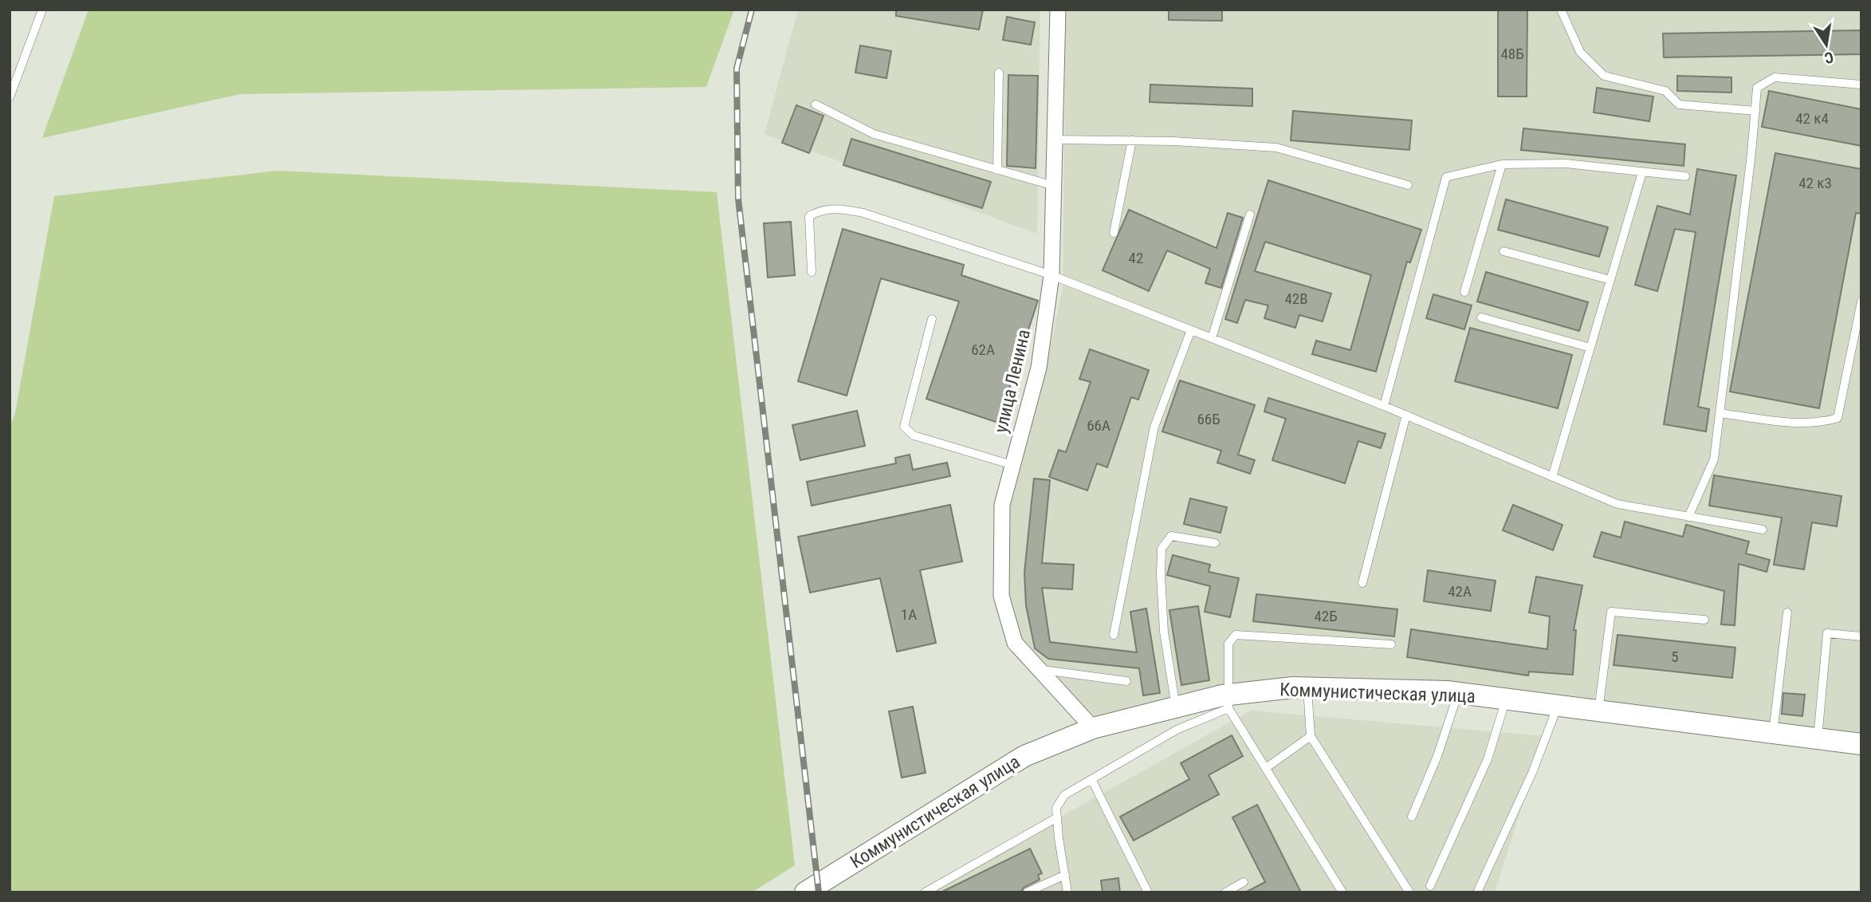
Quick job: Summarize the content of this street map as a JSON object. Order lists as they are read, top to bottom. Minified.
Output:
{"streets":{"main road":["Коммунистическая улица"],"street":["улица Ленина"]},"crossings":[["улица Ленина","Коммунистическая улица"]],"house_numbers":["48Б","42 к4","42 к3","42","42В","62А","66Б","66А","42А","1А","42Б","5"],"north":"bottom"}
